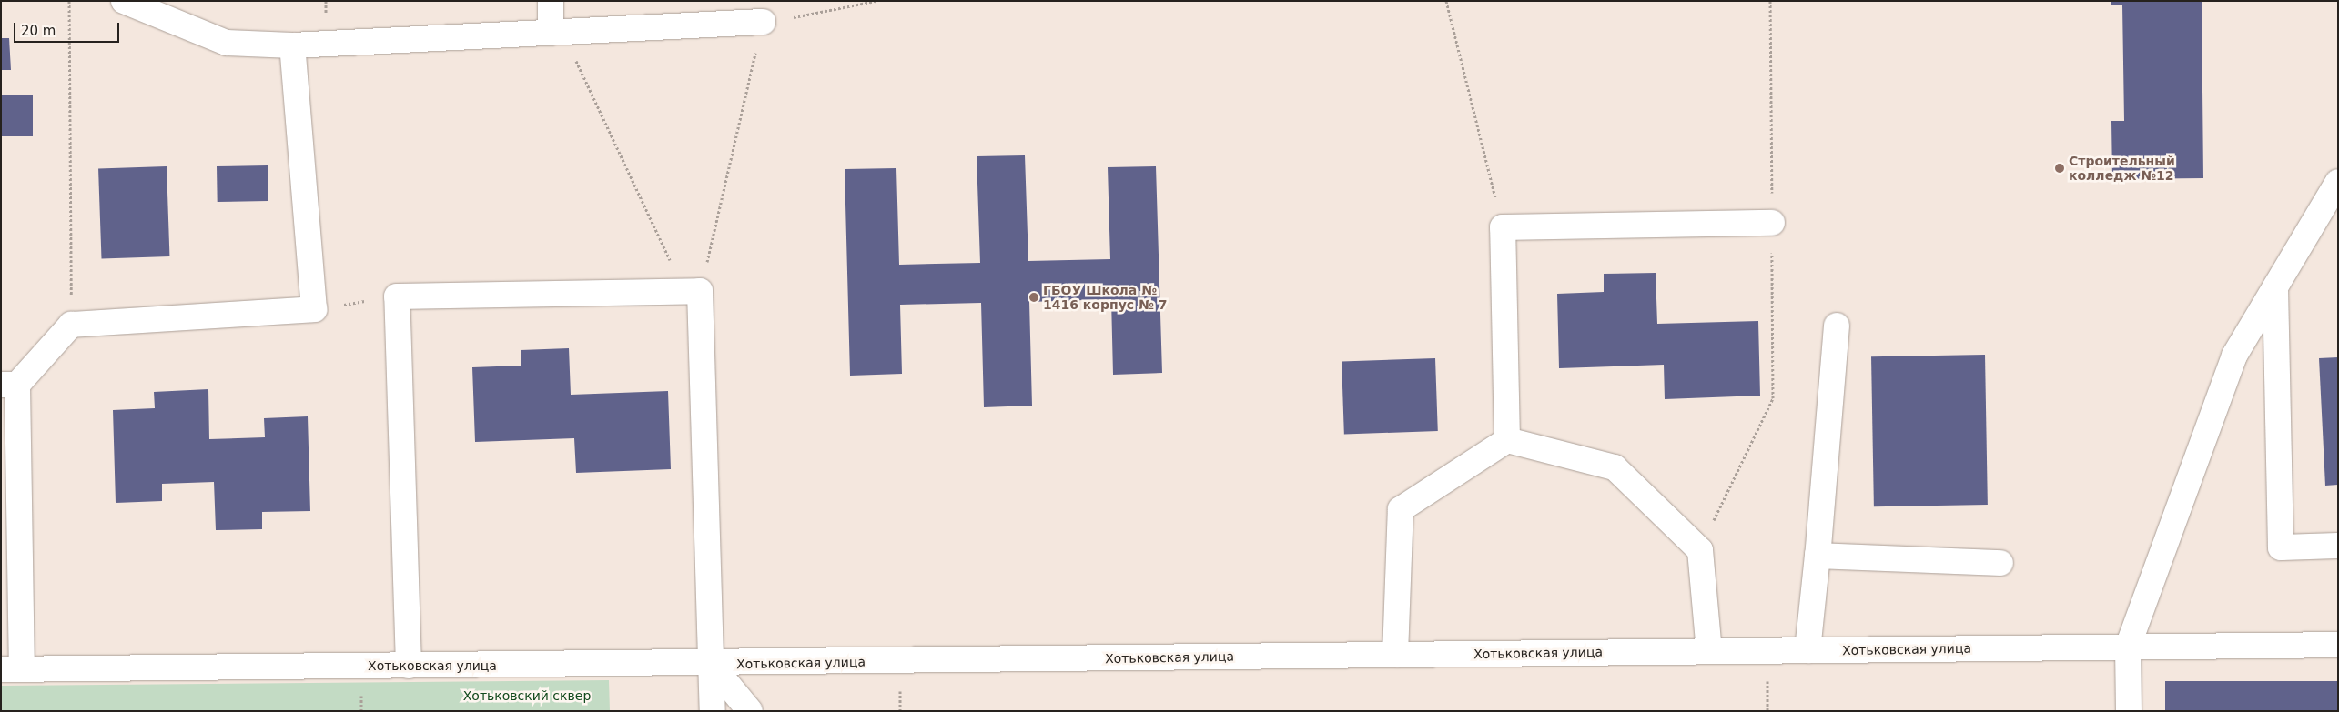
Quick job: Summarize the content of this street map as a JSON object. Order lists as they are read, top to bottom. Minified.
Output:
{"streets":{"street":["Хотьковская улица"]},"parks":["Хотьковский сквер"],"places":["Строительный колледж №12","ГБОУ Школа № 1416 корпус № 7"],"scale_bar":"20 m"}
